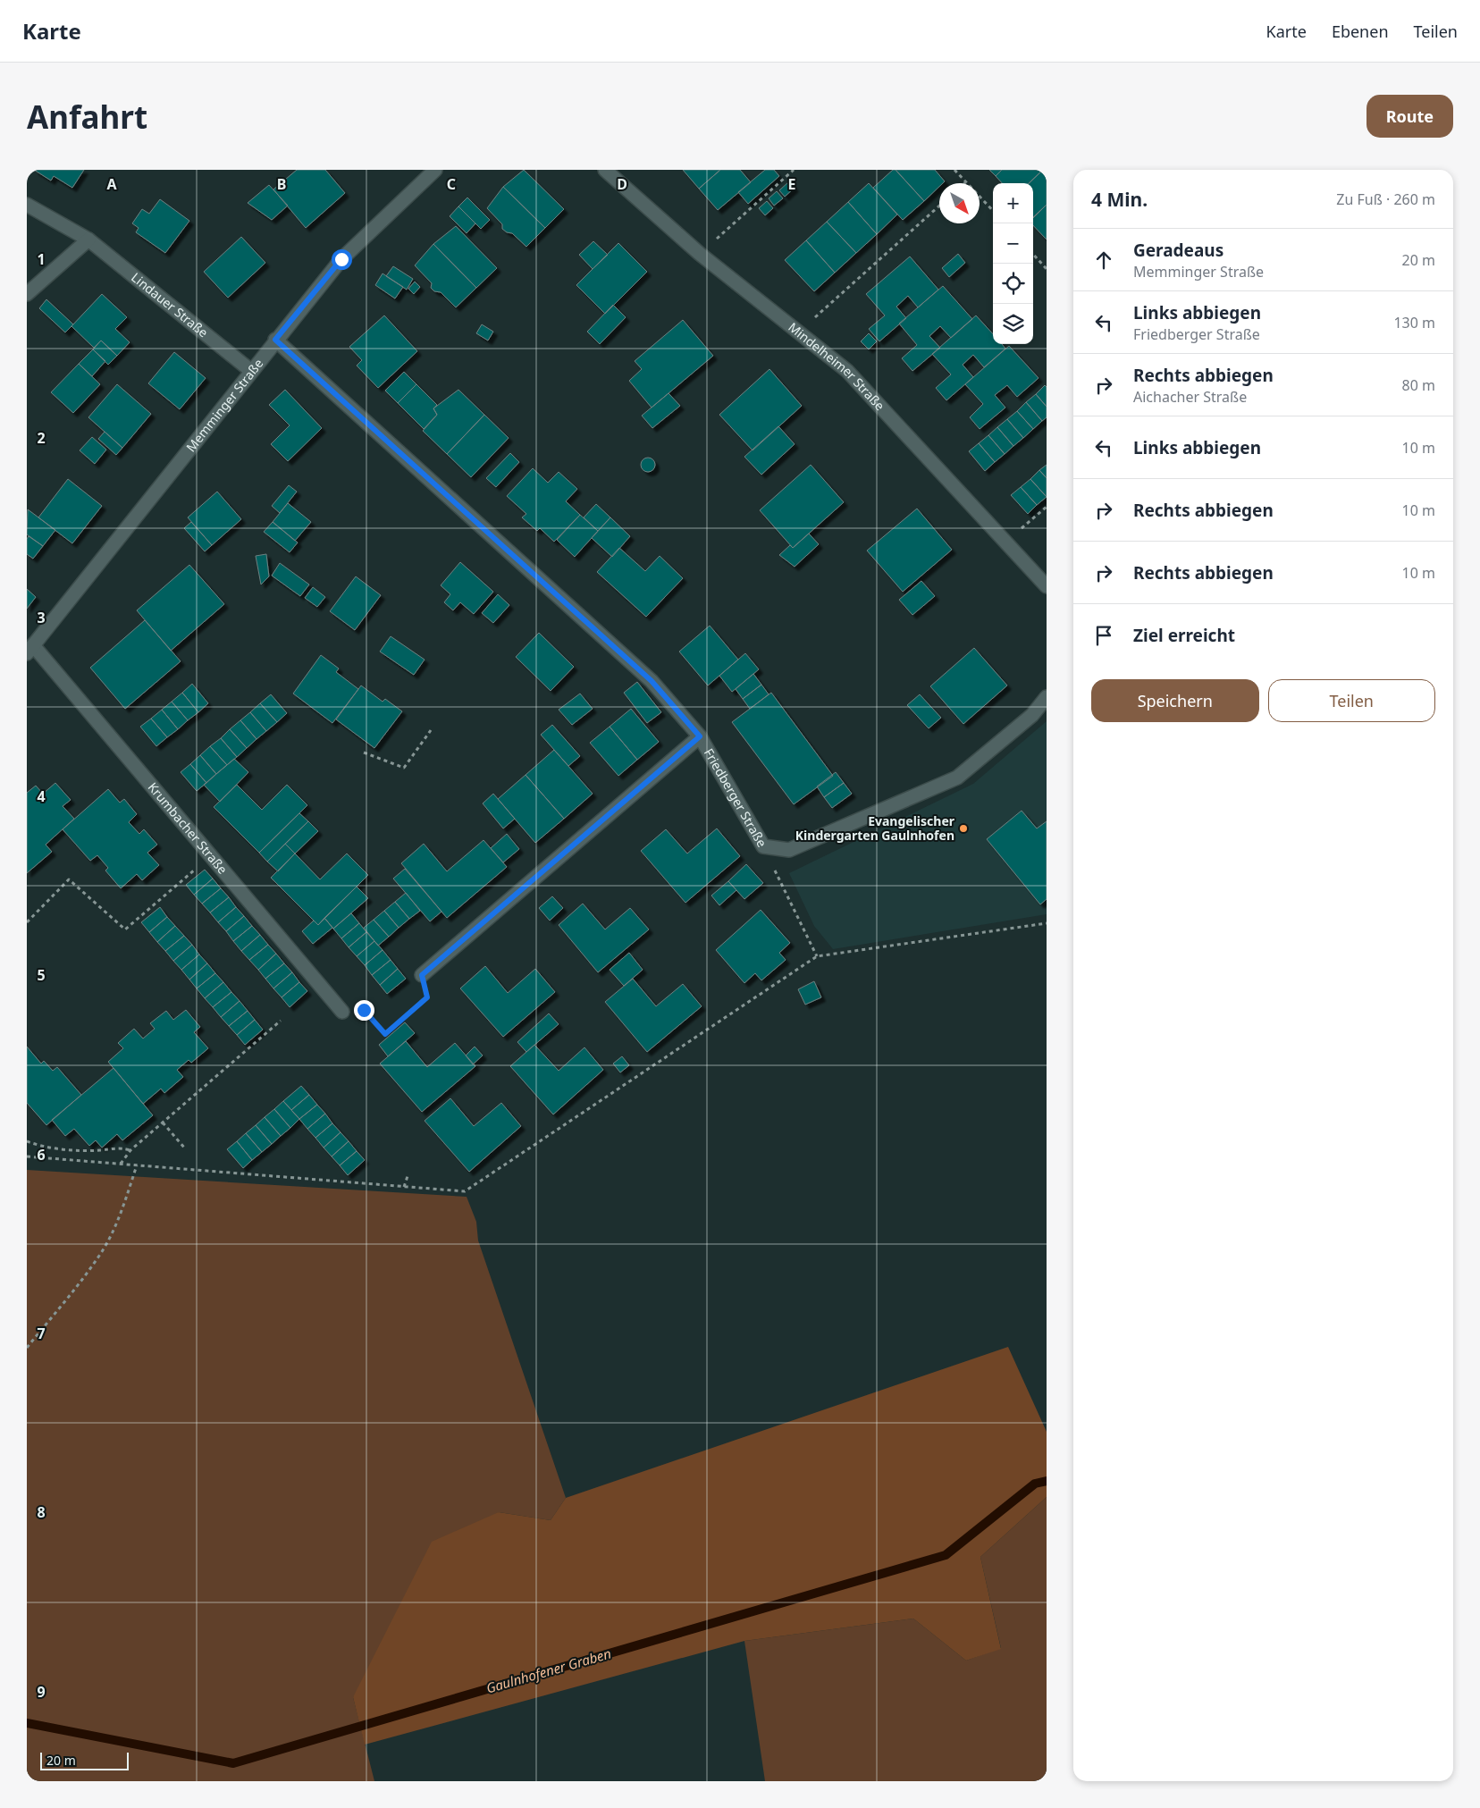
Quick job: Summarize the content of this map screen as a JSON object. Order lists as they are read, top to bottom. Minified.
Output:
{"streets":{"street":["Lindauer Straße","Mindelheimer Straße","Memminger Straße","Friedberger Straße","Krumbacher Straße"]},"crossings":[["Lindauer Straße","Memminger Straße"],["Memminger Straße","Friedberger Straße"],["Memminger Straße","Krumbacher Straße"]],"water":["Gaulnhofener Graben"],"places":["Evangelischer Kindergarten Gaulnhofen"],"scale_bar":"20 m","north":"bottom right","page":{"header":"Karte","nav":["Karte","Ebenen","Teilen"],"buttons":["Route",["Speichern","Teilen"]],"title":"Anfahrt","heading":["4 Min.","Zu Fuß · 260 m"],"map_buttons":["+","−"],"list":[["Geradeaus","Memminger Straße","20 m"],["Links abbiegen","Friedberger Straße","130 m"],["Rechts abbiegen","Aichacher Straße","80 m"],["Links abbiegen","10 m"],["Rechts abbiegen","10 m"],["Rechts abbiegen","10 m"],"Ziel erreicht"],"scale":"20 m"},"grid":{"columns":["A","B","C","D","E"],"rows":["1","2","3","4","5","6","7","8","9"]}}
